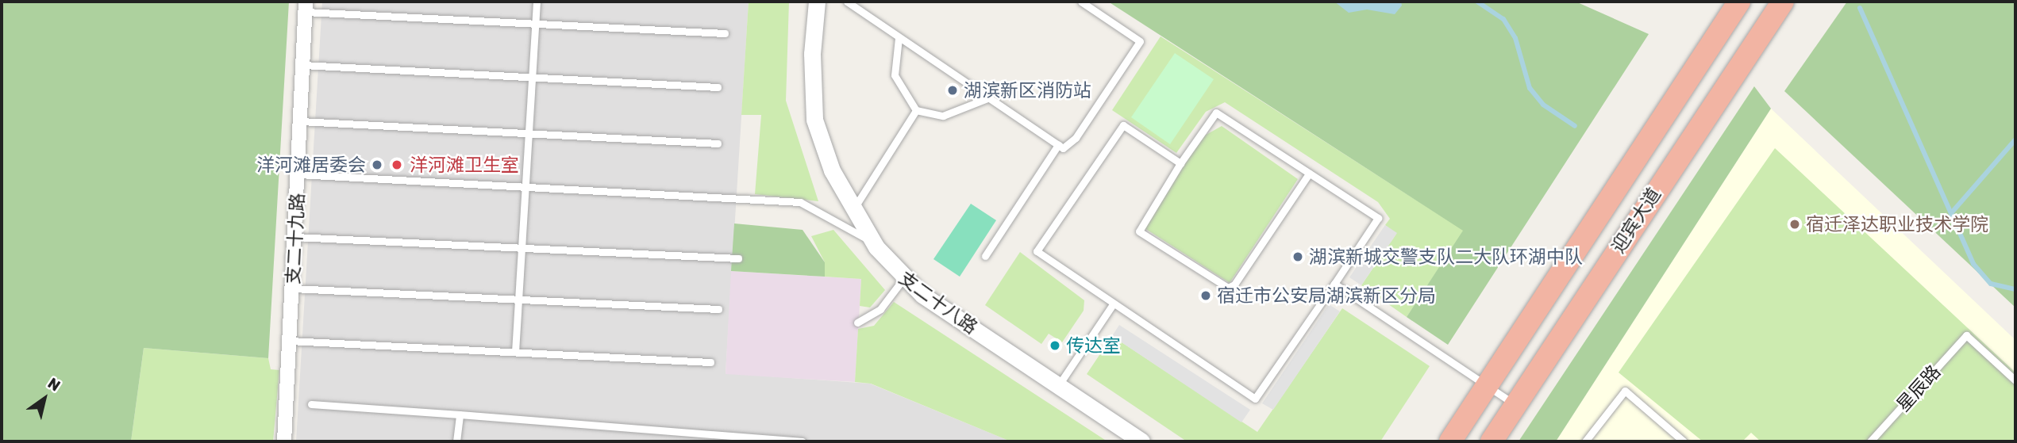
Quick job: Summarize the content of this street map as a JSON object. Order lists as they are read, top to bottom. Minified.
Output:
{"streets":{"highway":["迎宾大道"],"street":["支二十九路","支二十八路"],"lane":["星辰路"]},"places":["湖滨新区消防站","洋河滩居委会","洋河滩卫生室","宿迁泽达职业技术学院","湖滨新城交警支队二大队环湖中队","宿迁市公安局湖滨新区分局","传达室"],"north":"top right"}
